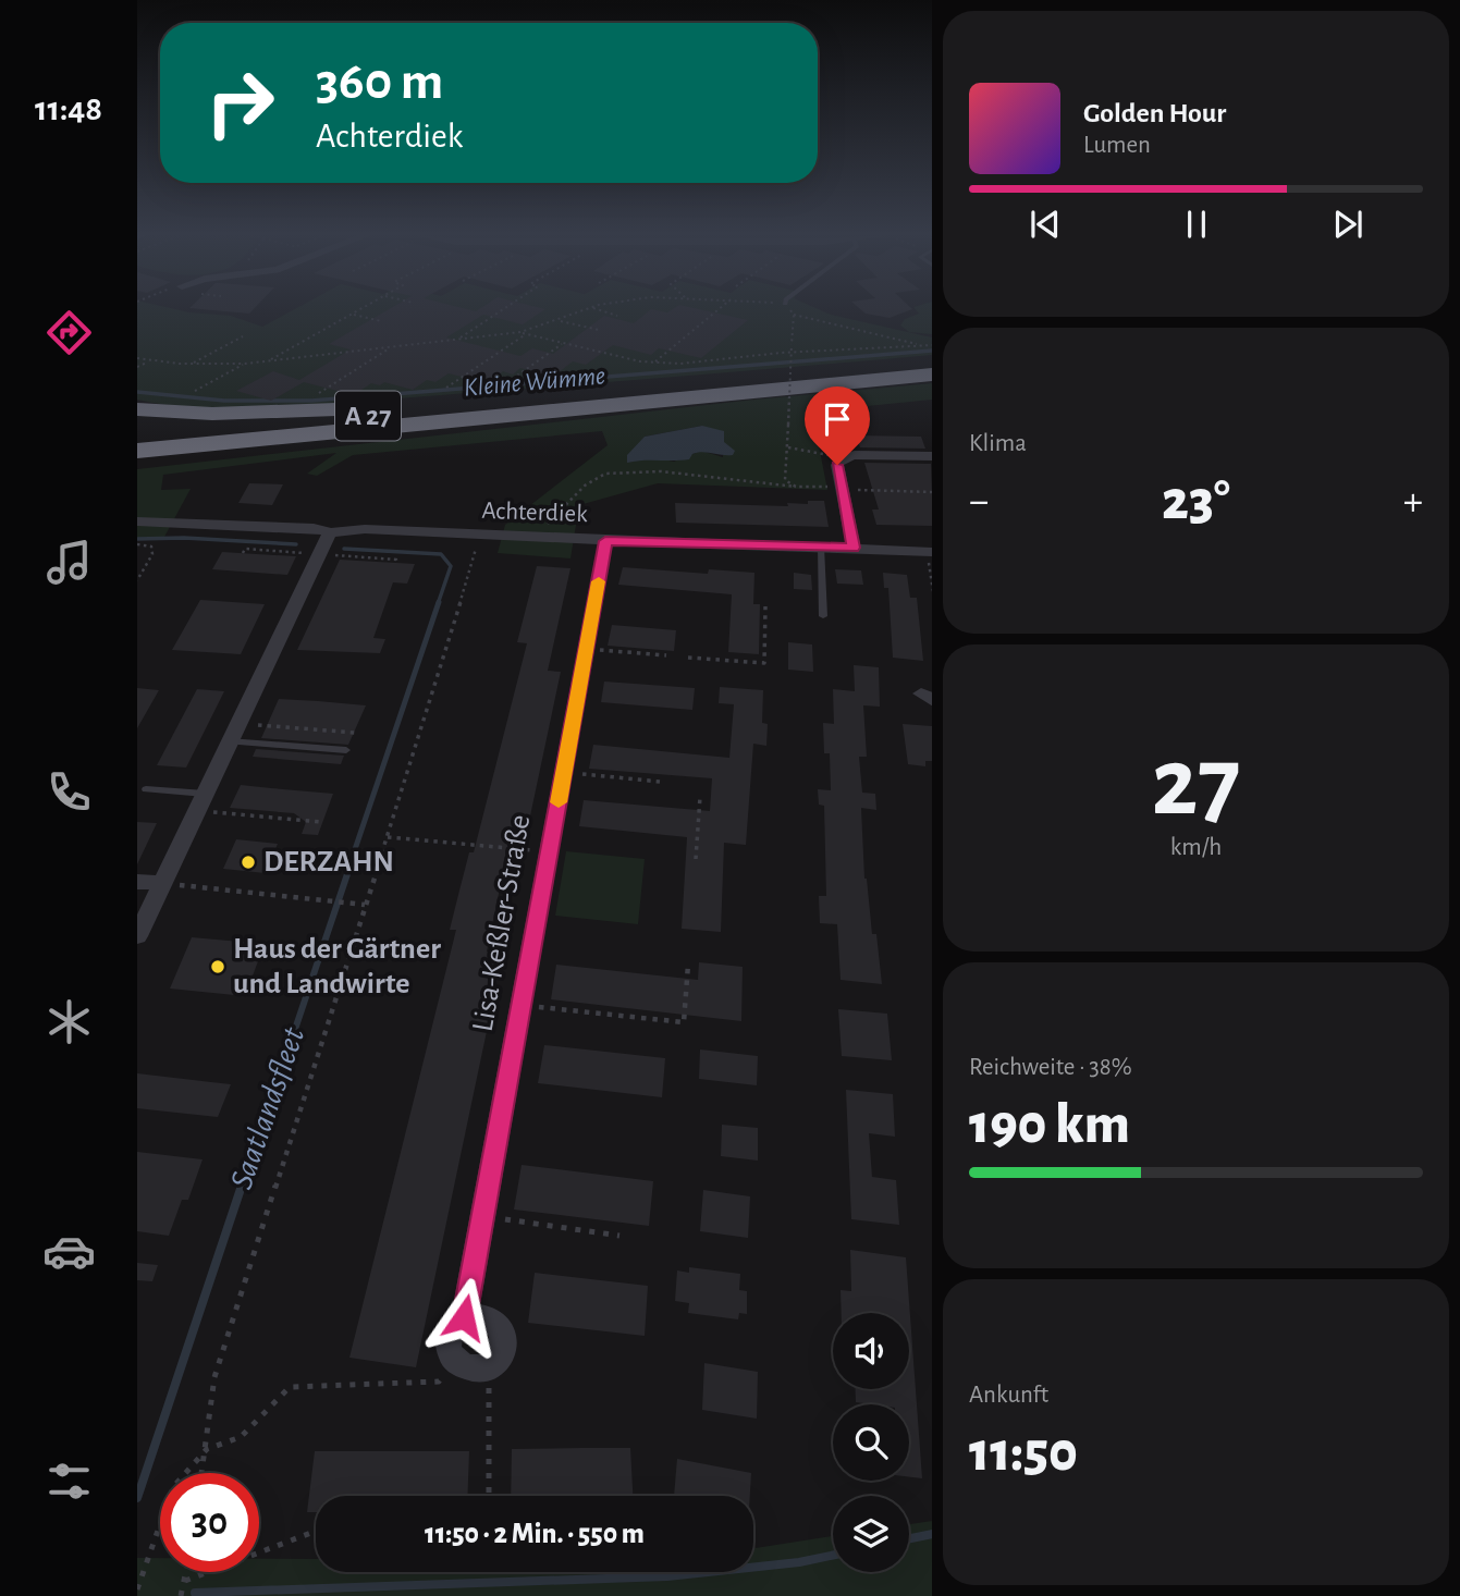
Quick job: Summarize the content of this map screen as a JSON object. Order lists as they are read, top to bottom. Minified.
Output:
{"streets":{"highway":["A 27"],"street":["Achterdiek","Lisa-Keßler-Straße"]},"crossings":[["Achterdiek","Lisa-Keßler-Straße"]],"water":["Kleine Wümme","Saatlandsfleet"],"places":["DERZAHN","Haus der Gärtner und Landwirte"],"page":{"tabs":"11:48","turn":["360 m","Achterdiek"],"song":["Golden Hour","Lumen"],"tile":["Klima",["27","km/h"],["Reichweite · 38%","190 km"],["Ankunft","11:50"]],"heat":["−","23°","+"],"limit":"30","trip":"11:50 · 2 Min. · 550 m"}}
